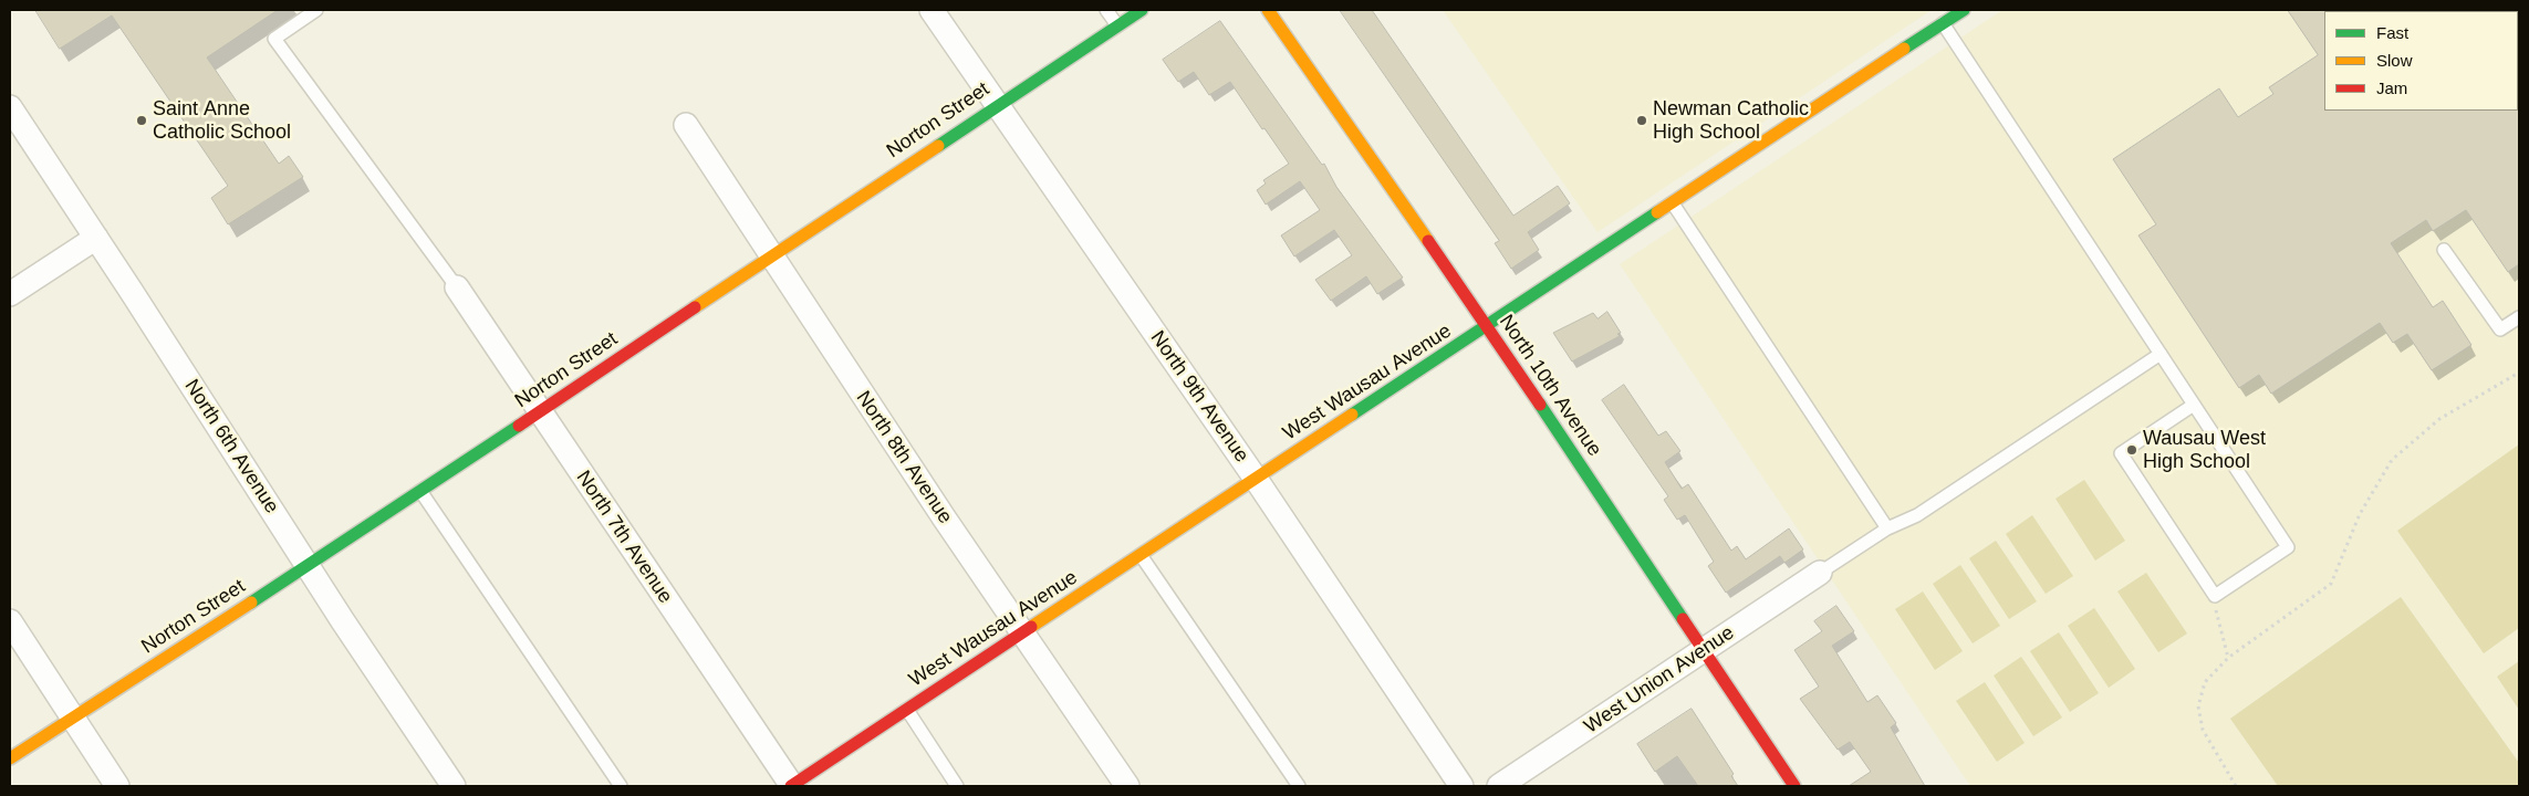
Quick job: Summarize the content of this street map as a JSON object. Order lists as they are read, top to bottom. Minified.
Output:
{"streets":{"street":["Norton Street","West Wausau Avenue","North 10th Avenue","North 9th Avenue","North 6th Avenue","North 8th Avenue","North 7th Avenue","West Union Avenue"]},"crossings":[["Norton Street","North 9th Avenue"],["Norton Street","North 6th Avenue"],["Norton Street","North 8th Avenue"],["Norton Street","North 7th Avenue"],["West Wausau Avenue","North 10th Avenue"],["West Wausau Avenue","North 9th Avenue"],["West Wausau Avenue","North 8th Avenue"],["West Wausau Avenue","North 7th Avenue"],["North 10th Avenue","West Union Avenue"]],"places":["Saint Anne Catholic School","Newman Catholic High School","Wausau West High School"],"legend":["Fast","Slow","Jam"]}
